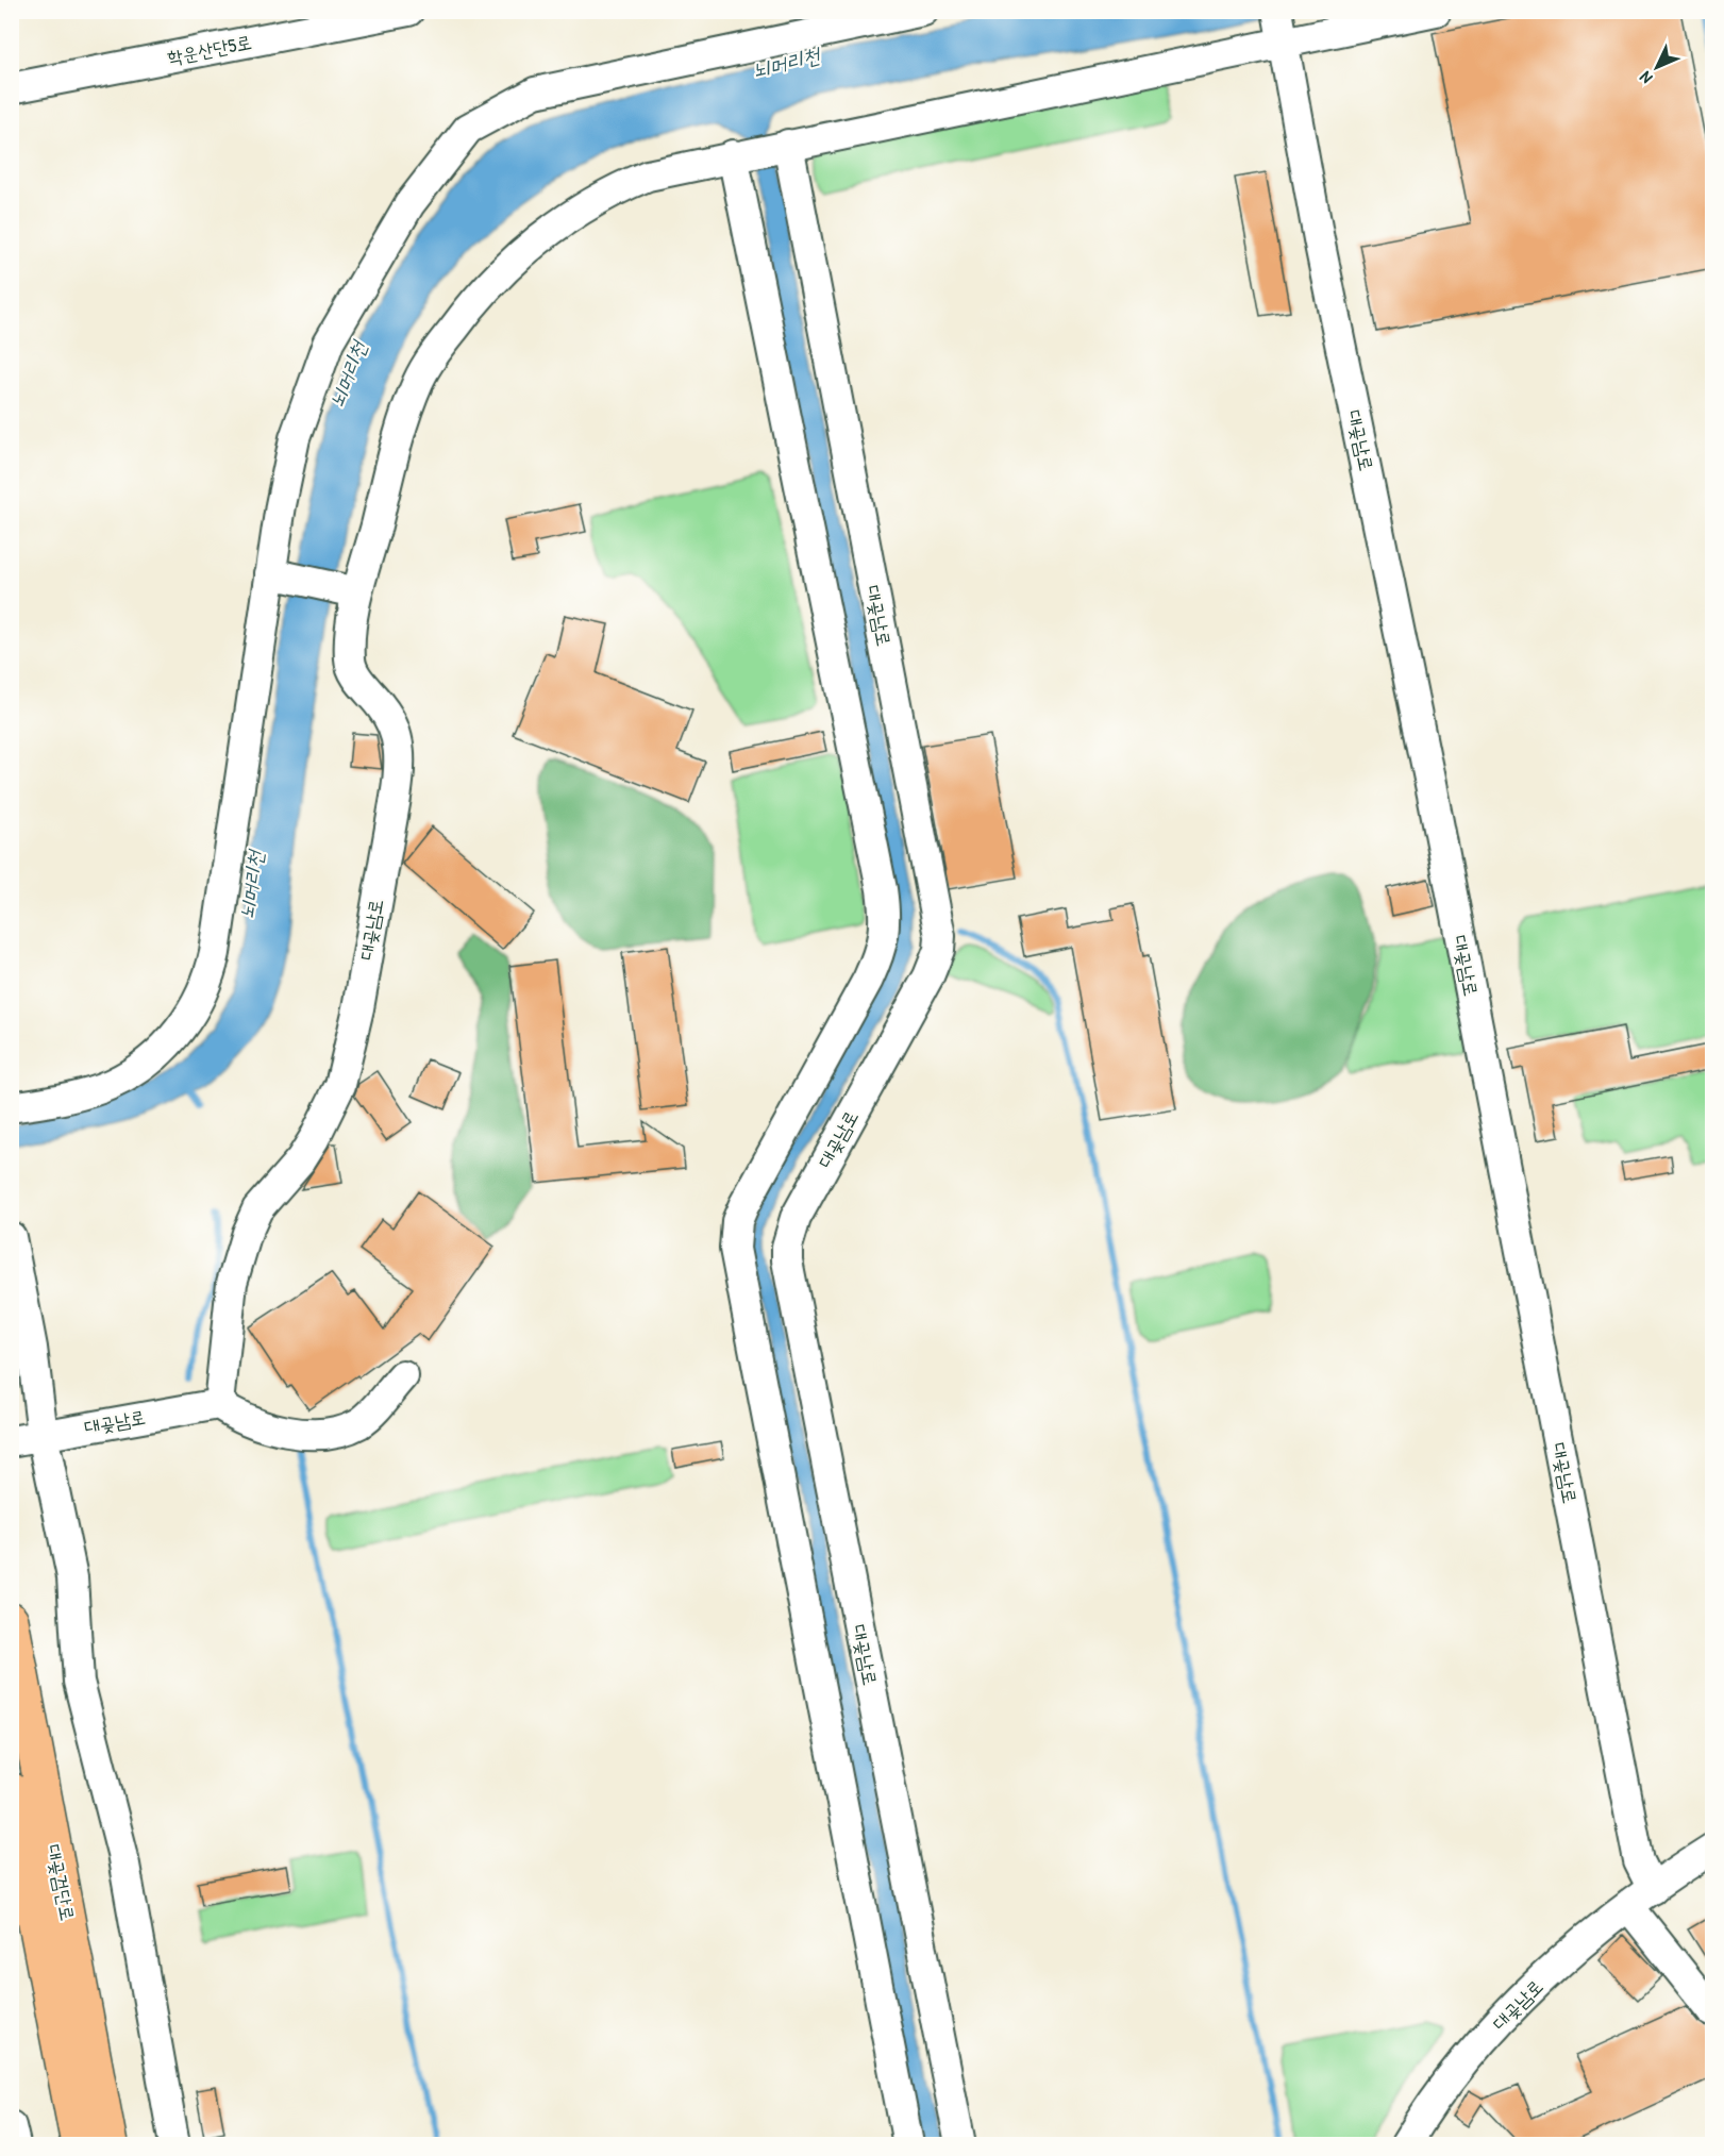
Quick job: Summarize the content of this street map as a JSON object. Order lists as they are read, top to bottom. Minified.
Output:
{"streets":{"main road":["대곶검단로"],"street":["학운산단5로","대곶남로"]},"water":["뇌머리천"],"north":"bottom left"}
